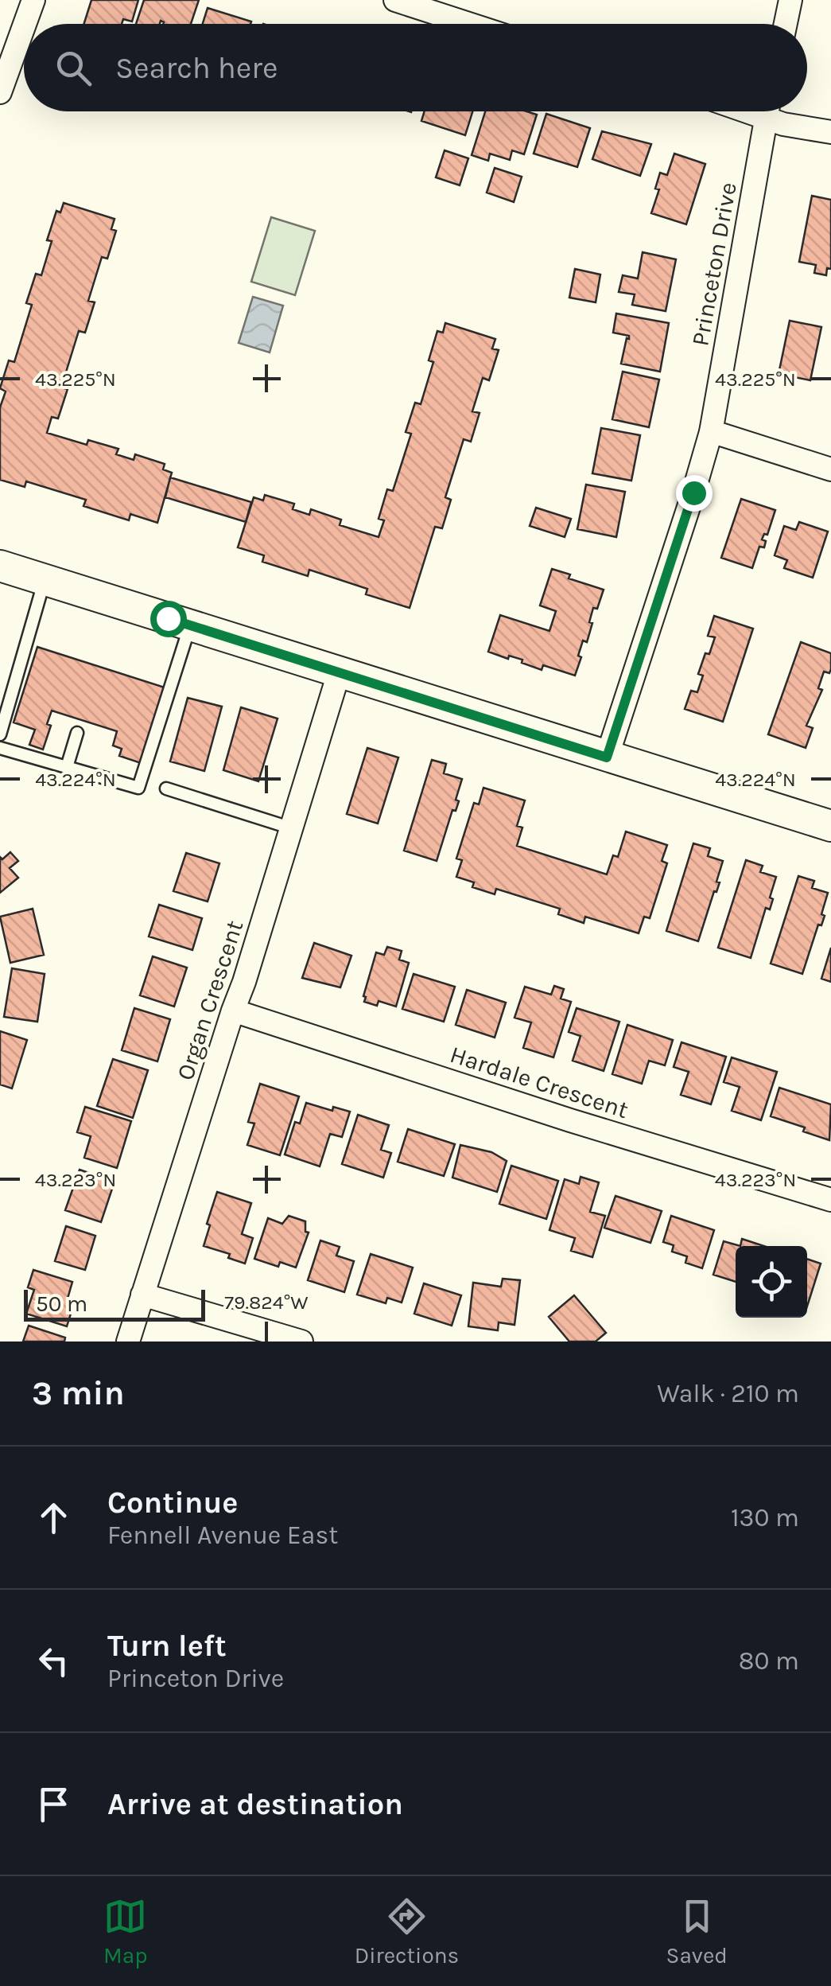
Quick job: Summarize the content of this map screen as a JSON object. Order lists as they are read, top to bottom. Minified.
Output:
{"streets":{"street":["Princeton Drive","Organ Crescent","Hardale Crescent"]},"crossings":[["Organ Crescent","Hardale Crescent"]],"scale_bar":"50 m","page":{"search":"Search here","scale":"50 m","heading":["3 min","Walk · 210 m"],"list":[["Continue","Fennell Avenue East","130 m"],["Turn left","Princeton Drive","80 m"],"Arrive at destination"],"nav":["Map","Directions","Saved"]},"coordinates":["43.225°N","43.224°N","43.223°N","79.824°W"]}
